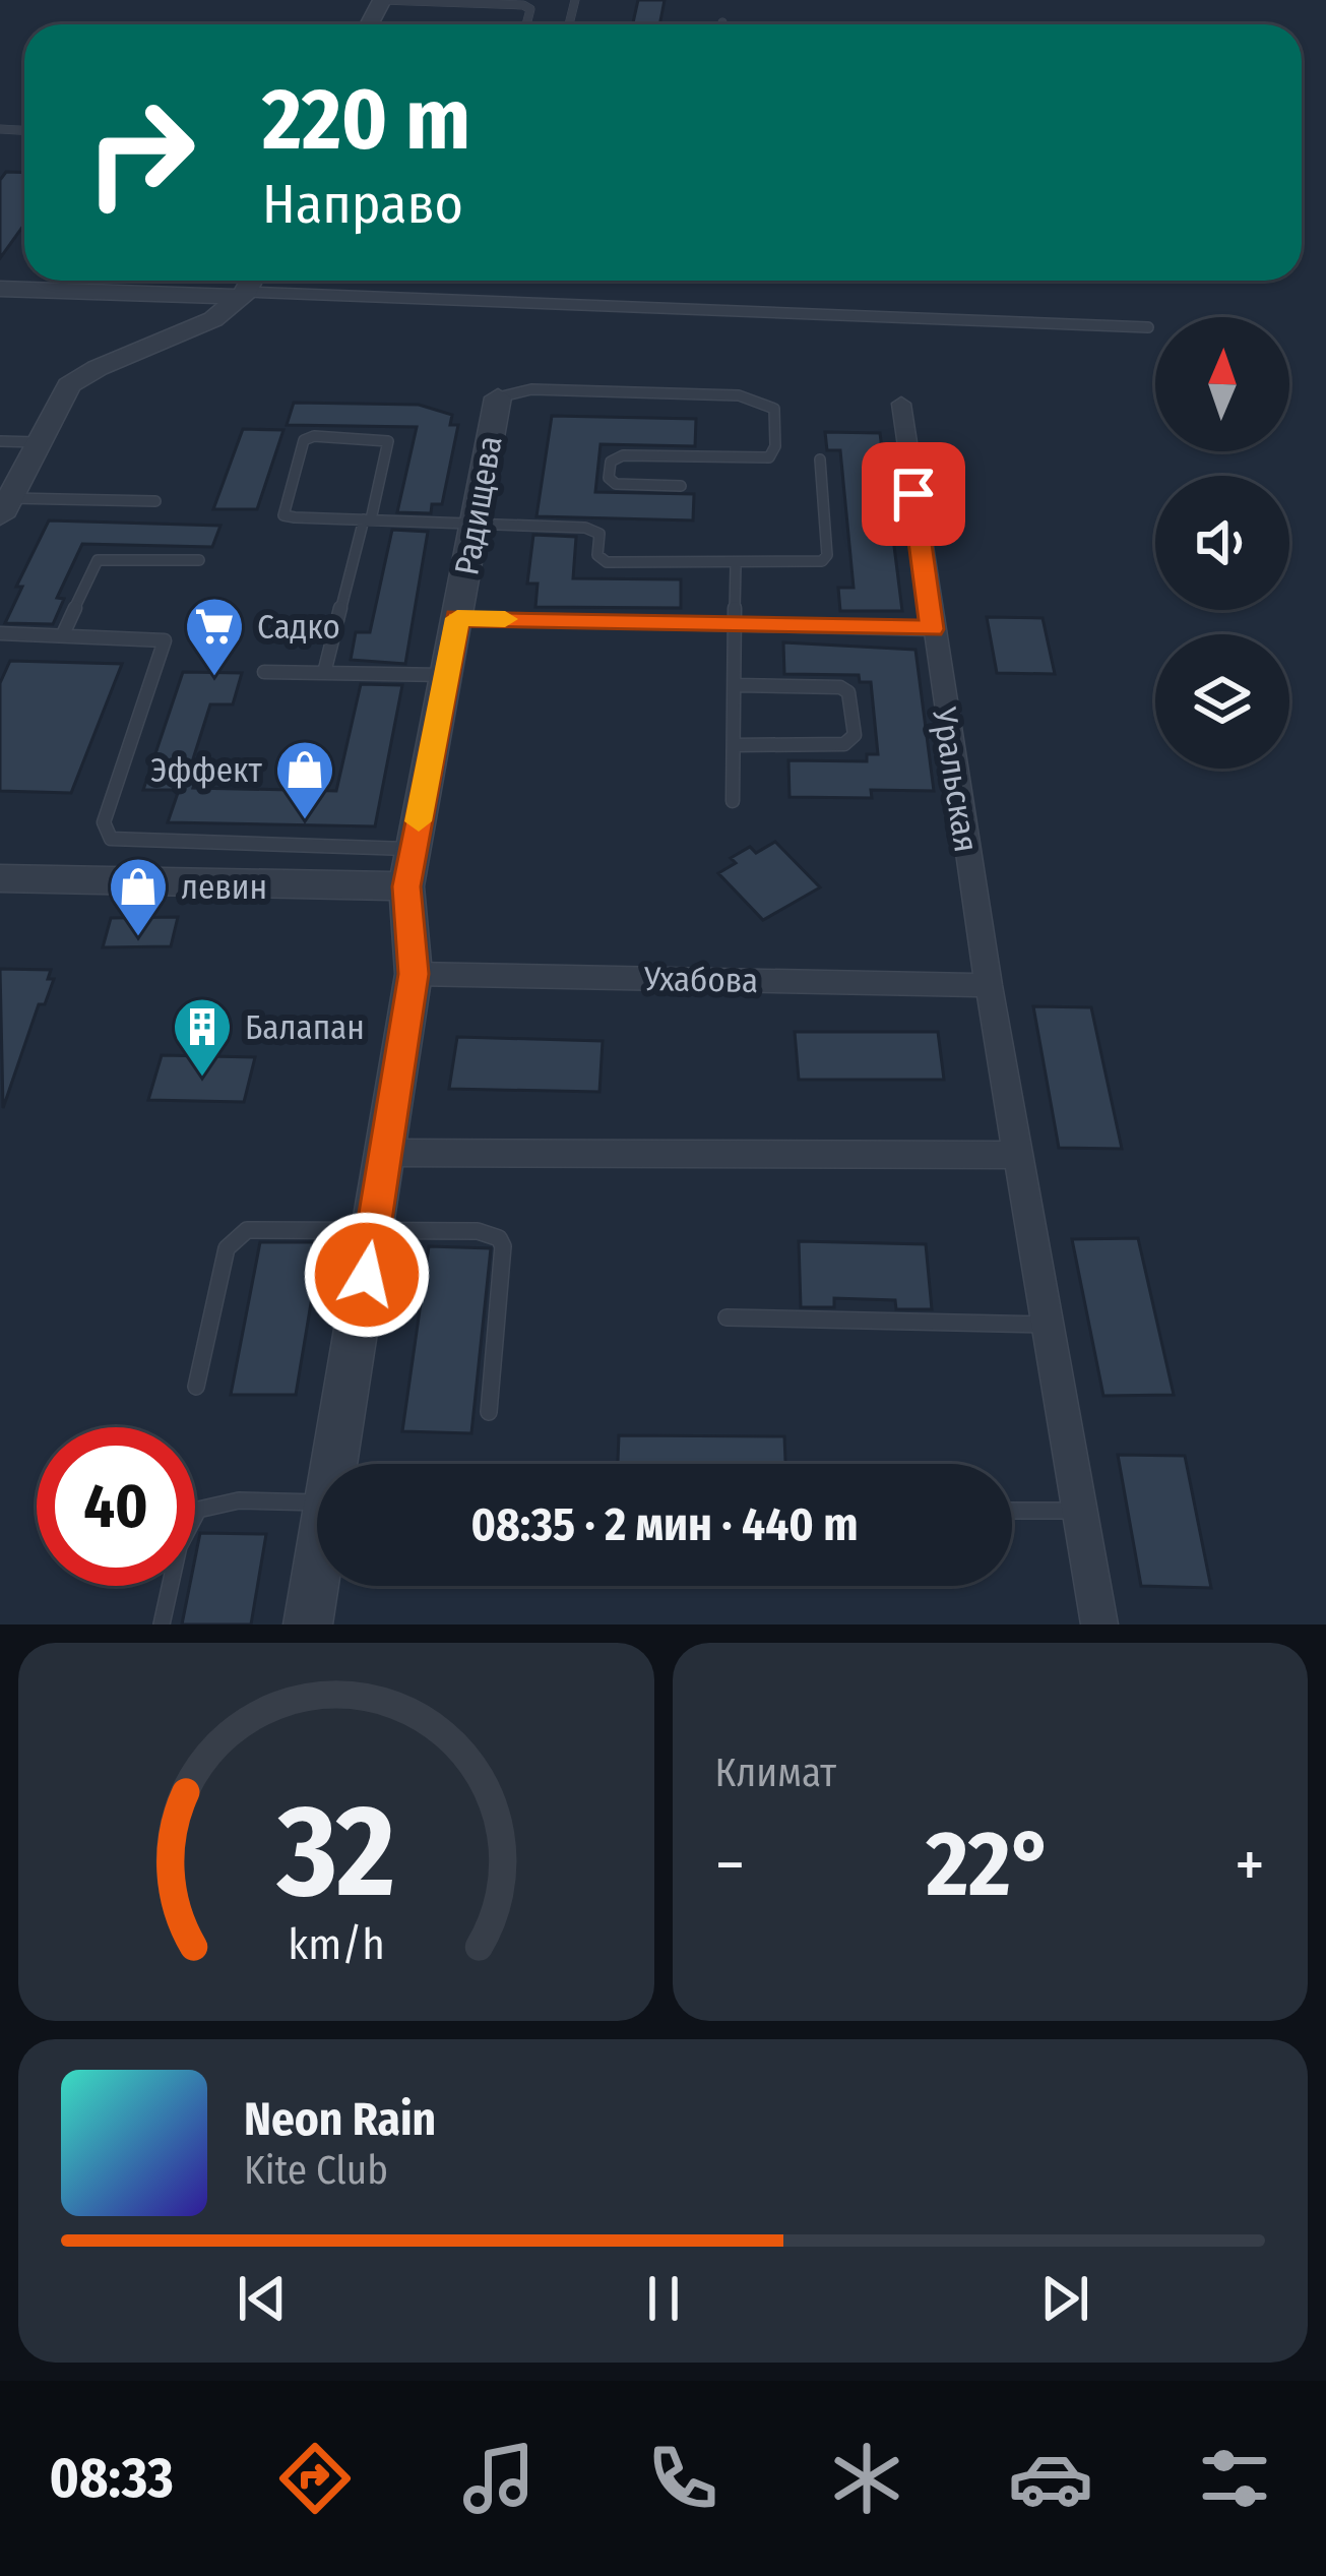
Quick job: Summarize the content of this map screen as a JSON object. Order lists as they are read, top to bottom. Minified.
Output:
{"streets":{"street":["Радищева","Уральская","Ухабова"]},"crossings":[["Радищева","Ухабова"],["Уральская","Ухабова"]],"places":{"supermarket":["Садко"],"shop":["Эффект","левин"],"building":["Балапан"]},"north":"top","page":{"turn":["220 m","Направо"],"limit":"40","trip":"08:35 · 2 мин · 440 m","tile":"Климат","heat":["−","22°","+"],"song":["Neon Rain","Kite Club"],"tabs":"08:33","gauge":["32","km/h"]}}
